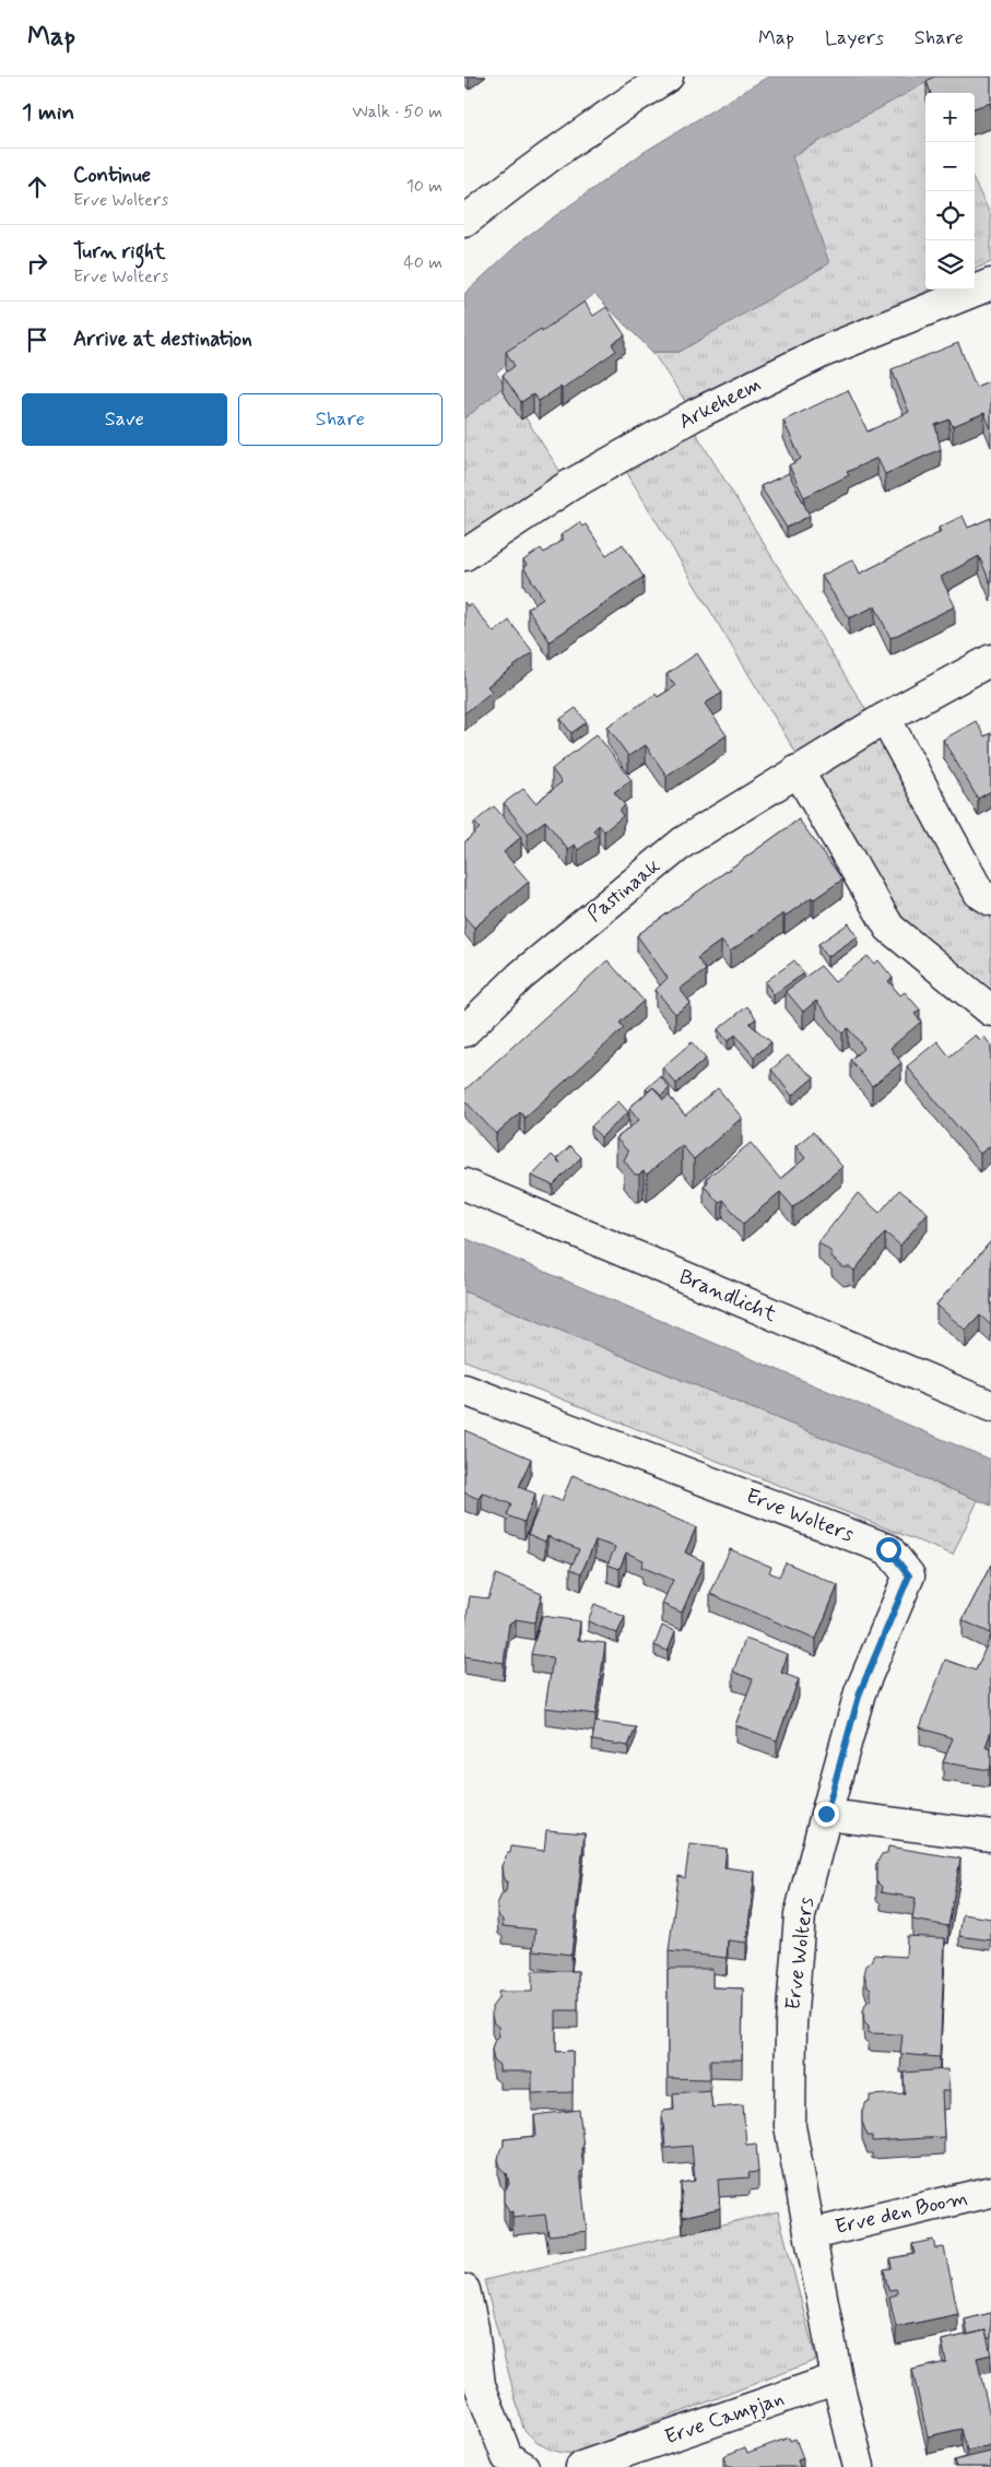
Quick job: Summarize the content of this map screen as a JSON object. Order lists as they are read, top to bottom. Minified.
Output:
{"streets":{"street":["Arkeheem","Pastinaak","Brandlicht","Erve Wolters","Erve den Boom","Erve Campjan"]},"crossings":[["Erve Wolters","Erve den Boom"],["Erve Wolters","Erve Campjan"]],"page":{"header":"Map","nav":["Map","Layers","Share"],"heading":["1 min","Walk · 50 m"],"map_buttons":["+","−"],"list":[["Continue","Erve Wolters","10 m"],["Turn right","Erve Wolters","40 m"],"Arrive at destination"],"buttons":["Save","Share"]}}
